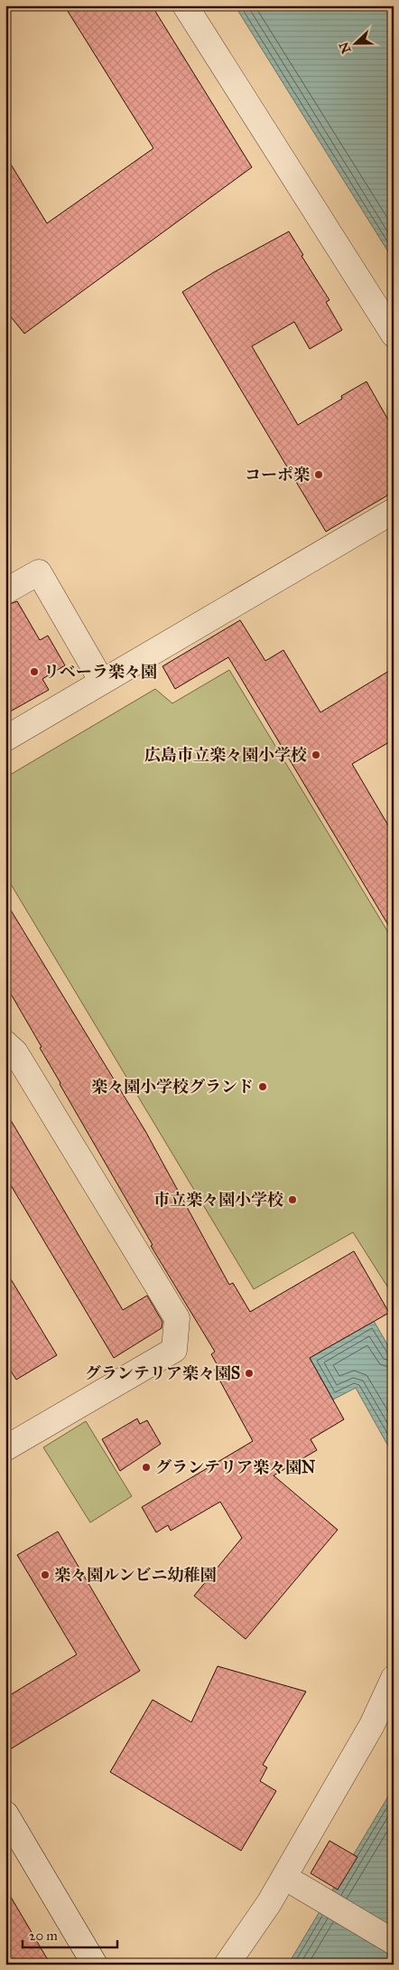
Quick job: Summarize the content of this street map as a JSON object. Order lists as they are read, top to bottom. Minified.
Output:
{"places":["コーポ楽","リベーラ楽々園","広島市立楽々園小学校","楽々園小学校グランド","市立楽々園小学校","グランテリア楽々園S","グランテリア楽々園N","楽々園ルンビニ幼稚園"],"scale_bar":"20 m","north":"left"}
